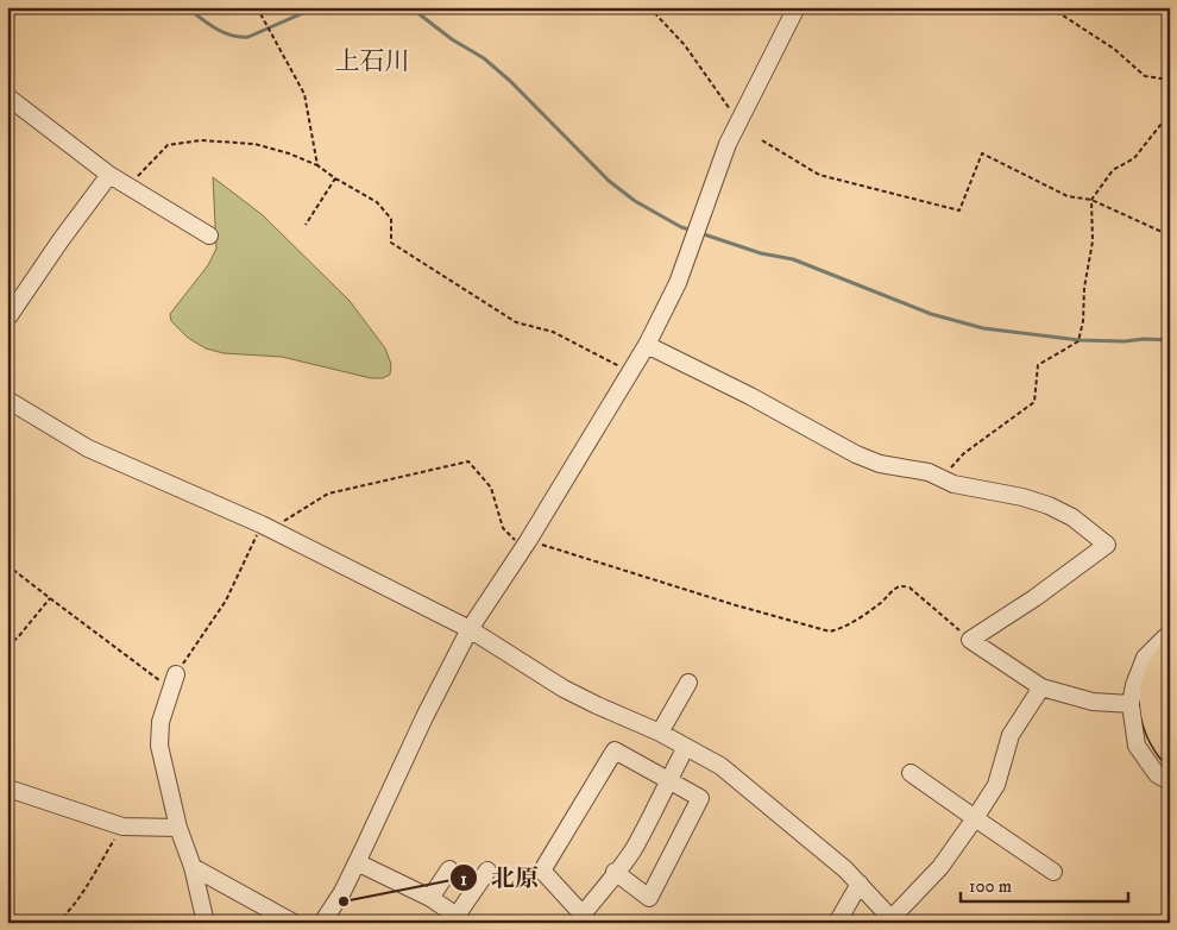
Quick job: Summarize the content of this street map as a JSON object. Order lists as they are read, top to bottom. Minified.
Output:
{"districts":["上石川"],"places":["北原"],"scale_bar":"100 m"}
